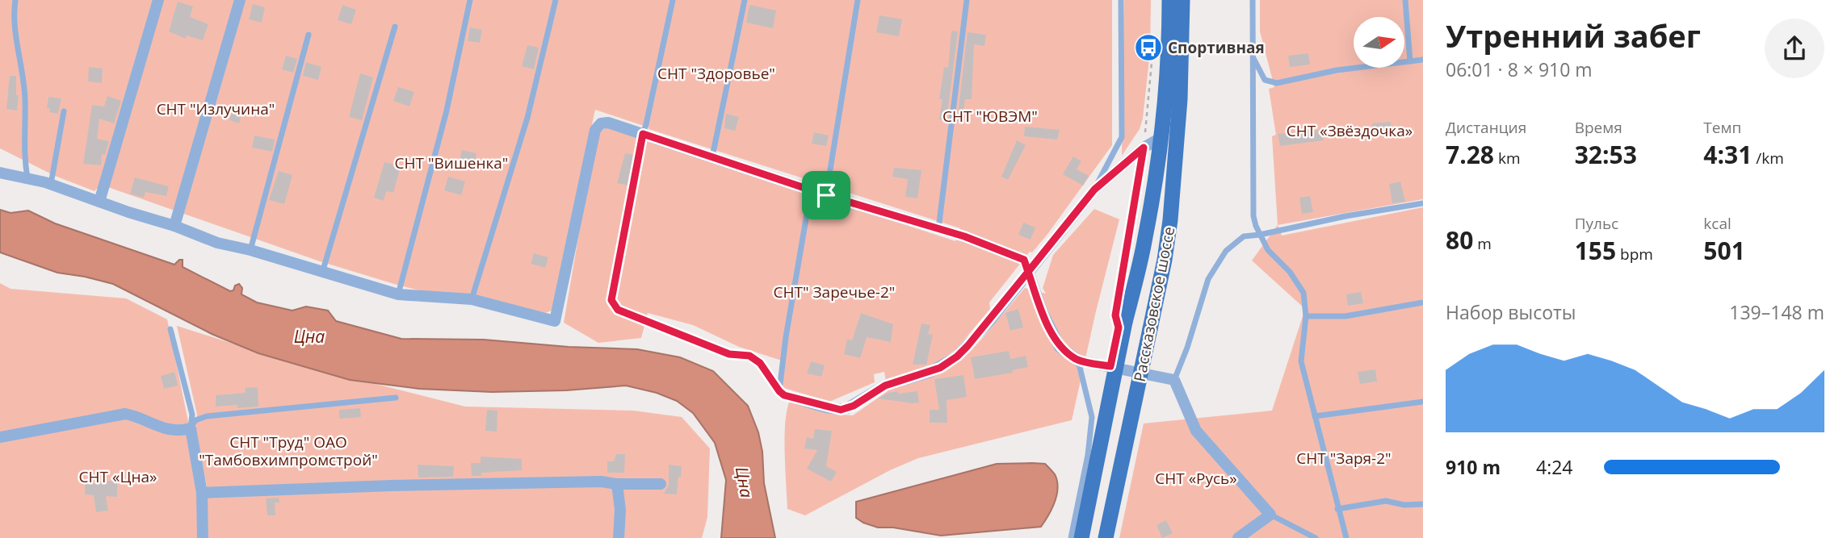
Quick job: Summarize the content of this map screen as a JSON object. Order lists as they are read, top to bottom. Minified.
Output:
{"streets":{"main road":["Рассказовское шоссе"]},"water":["Цна"],"parks":["СНТ \"Здоровье\"","СНТ \"Излучина\"","СНТ \"ЮВЭМ\"","СНТ «Звёздочка»","СНТ \"Вишенка\"","СНТ\" Заречье-2\"","СНТ \"Труд\" ОАО \"Тамбовхимпромстрой\"","СНТ \"Заря-2\"","СНТ «Цна»","СНТ «Русь»"],"places":{"bus stop":["Спортивная"]},"north":"right","page":{"heading":["Утренний забег","06:01 · 8 × 910 m"],"stats":[["Дистанция","7.28 km"],["Время","32:53"],["Темп","4:31 /km"],["80 m"],["Пульс","155 bpm"],["kcal","501"]],"chart":["Набор высоты","139–148 m"],"list":[{"name":"910 m","note":"4:24"}]}}
